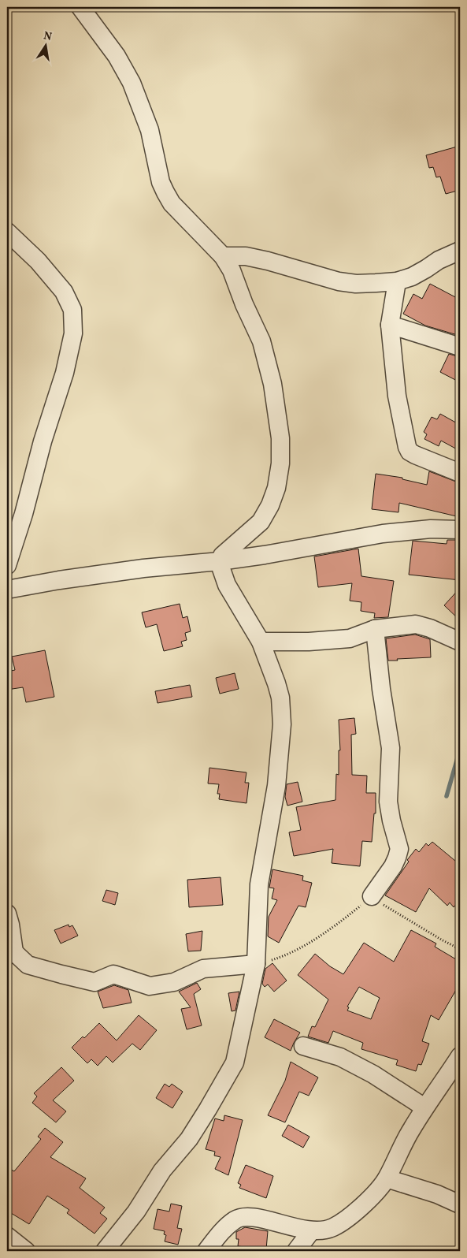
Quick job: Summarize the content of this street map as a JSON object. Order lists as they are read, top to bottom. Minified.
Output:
{"north":"top"}
